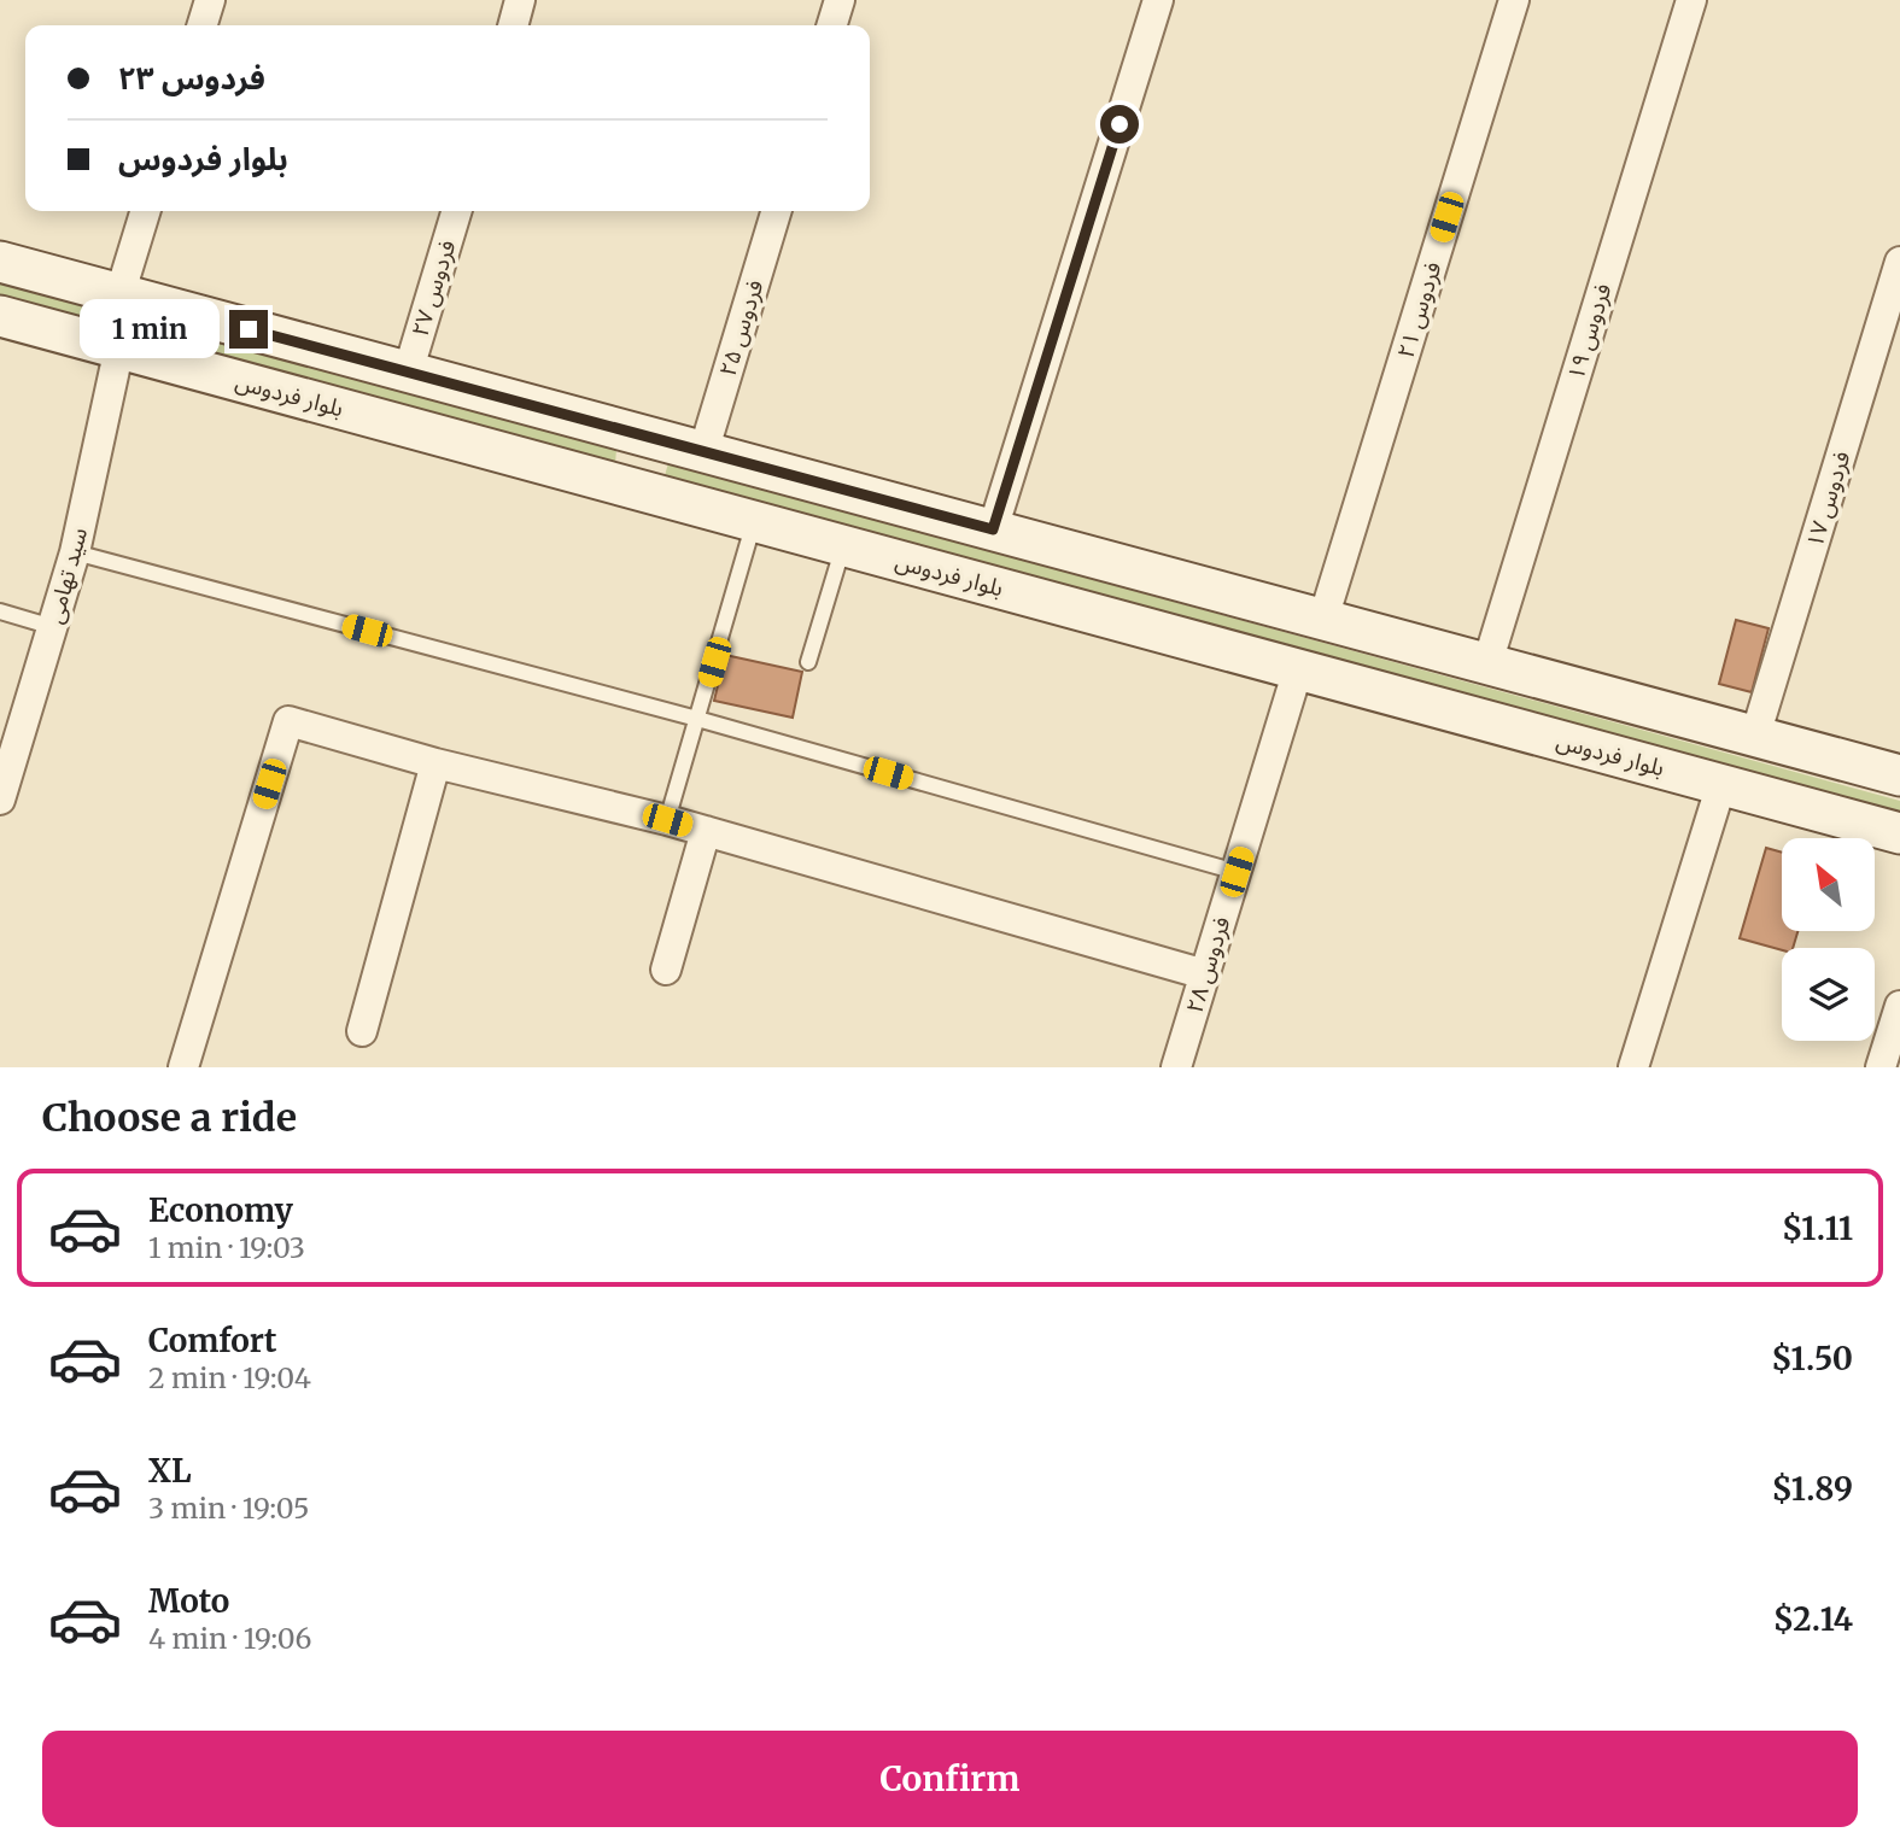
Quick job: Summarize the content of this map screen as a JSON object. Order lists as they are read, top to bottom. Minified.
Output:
{"streets":{"main road":["بلوار فردوس"],"street":["فردوس ۲۷","فردوس ۲۱","فردوس ۲۵","فردوس ۱۹","فردوس ۱۷","سید تهامی","فردوس ۲۸"]},"crossings":[["بلوار فردوس","سید تهامی"],["بلوار فردوس","فردوس ۲۸"]],"north":"top left","page":{"banner":["فردوس ۲۳","بلوار فردوس"],"bubble":"1 min","heading":"Choose a ride","list":[{"name":"Economy","note":"1 min · 19:03","value":"$1.11"},{"name":"Comfort","note":"2 min · 19:04","value":"$1.50"},{"name":"XL","note":"3 min · 19:05","value":"$1.89"},{"name":"Moto","note":"4 min · 19:06","value":"$2.14"}],"buttons":"Confirm"}}
